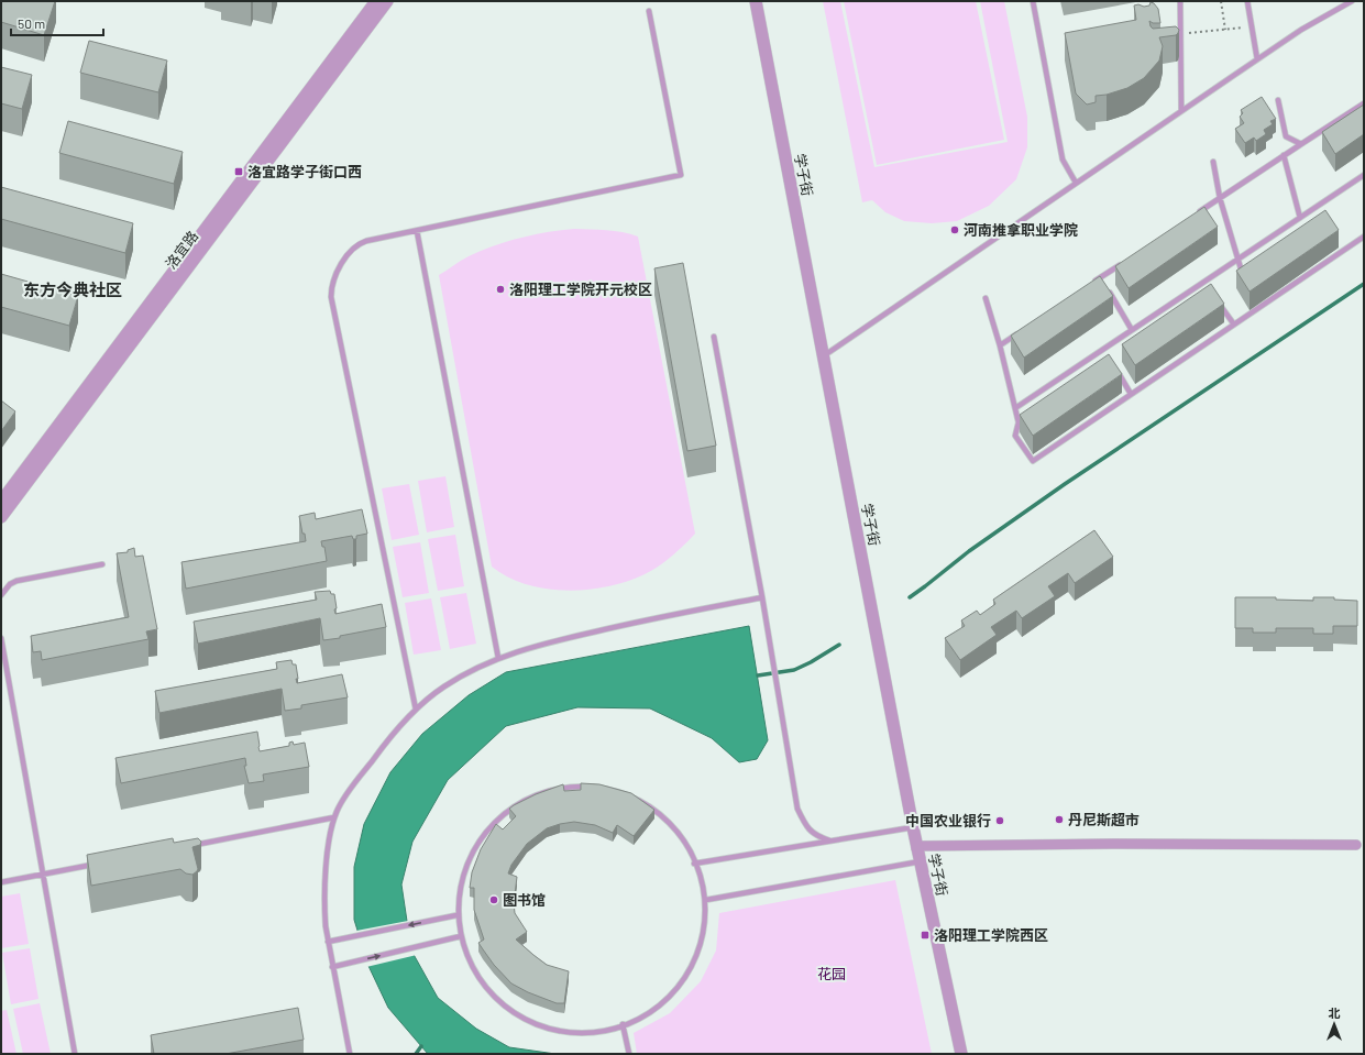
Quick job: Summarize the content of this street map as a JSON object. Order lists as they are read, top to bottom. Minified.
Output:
{"streets":{"street":["学子街","洛宜路"]},"districts":["东方今典社区"],"parks":["花园"],"places":{"transit":["洛宜路学子街口西","洛阳理工学院西区"],"other":["河南推拿职业学院","洛阳理工学院开元校区","丹尼斯超市","中国农业银行","图书馆"]},"scale_bar":"50 m","north":"top"}
